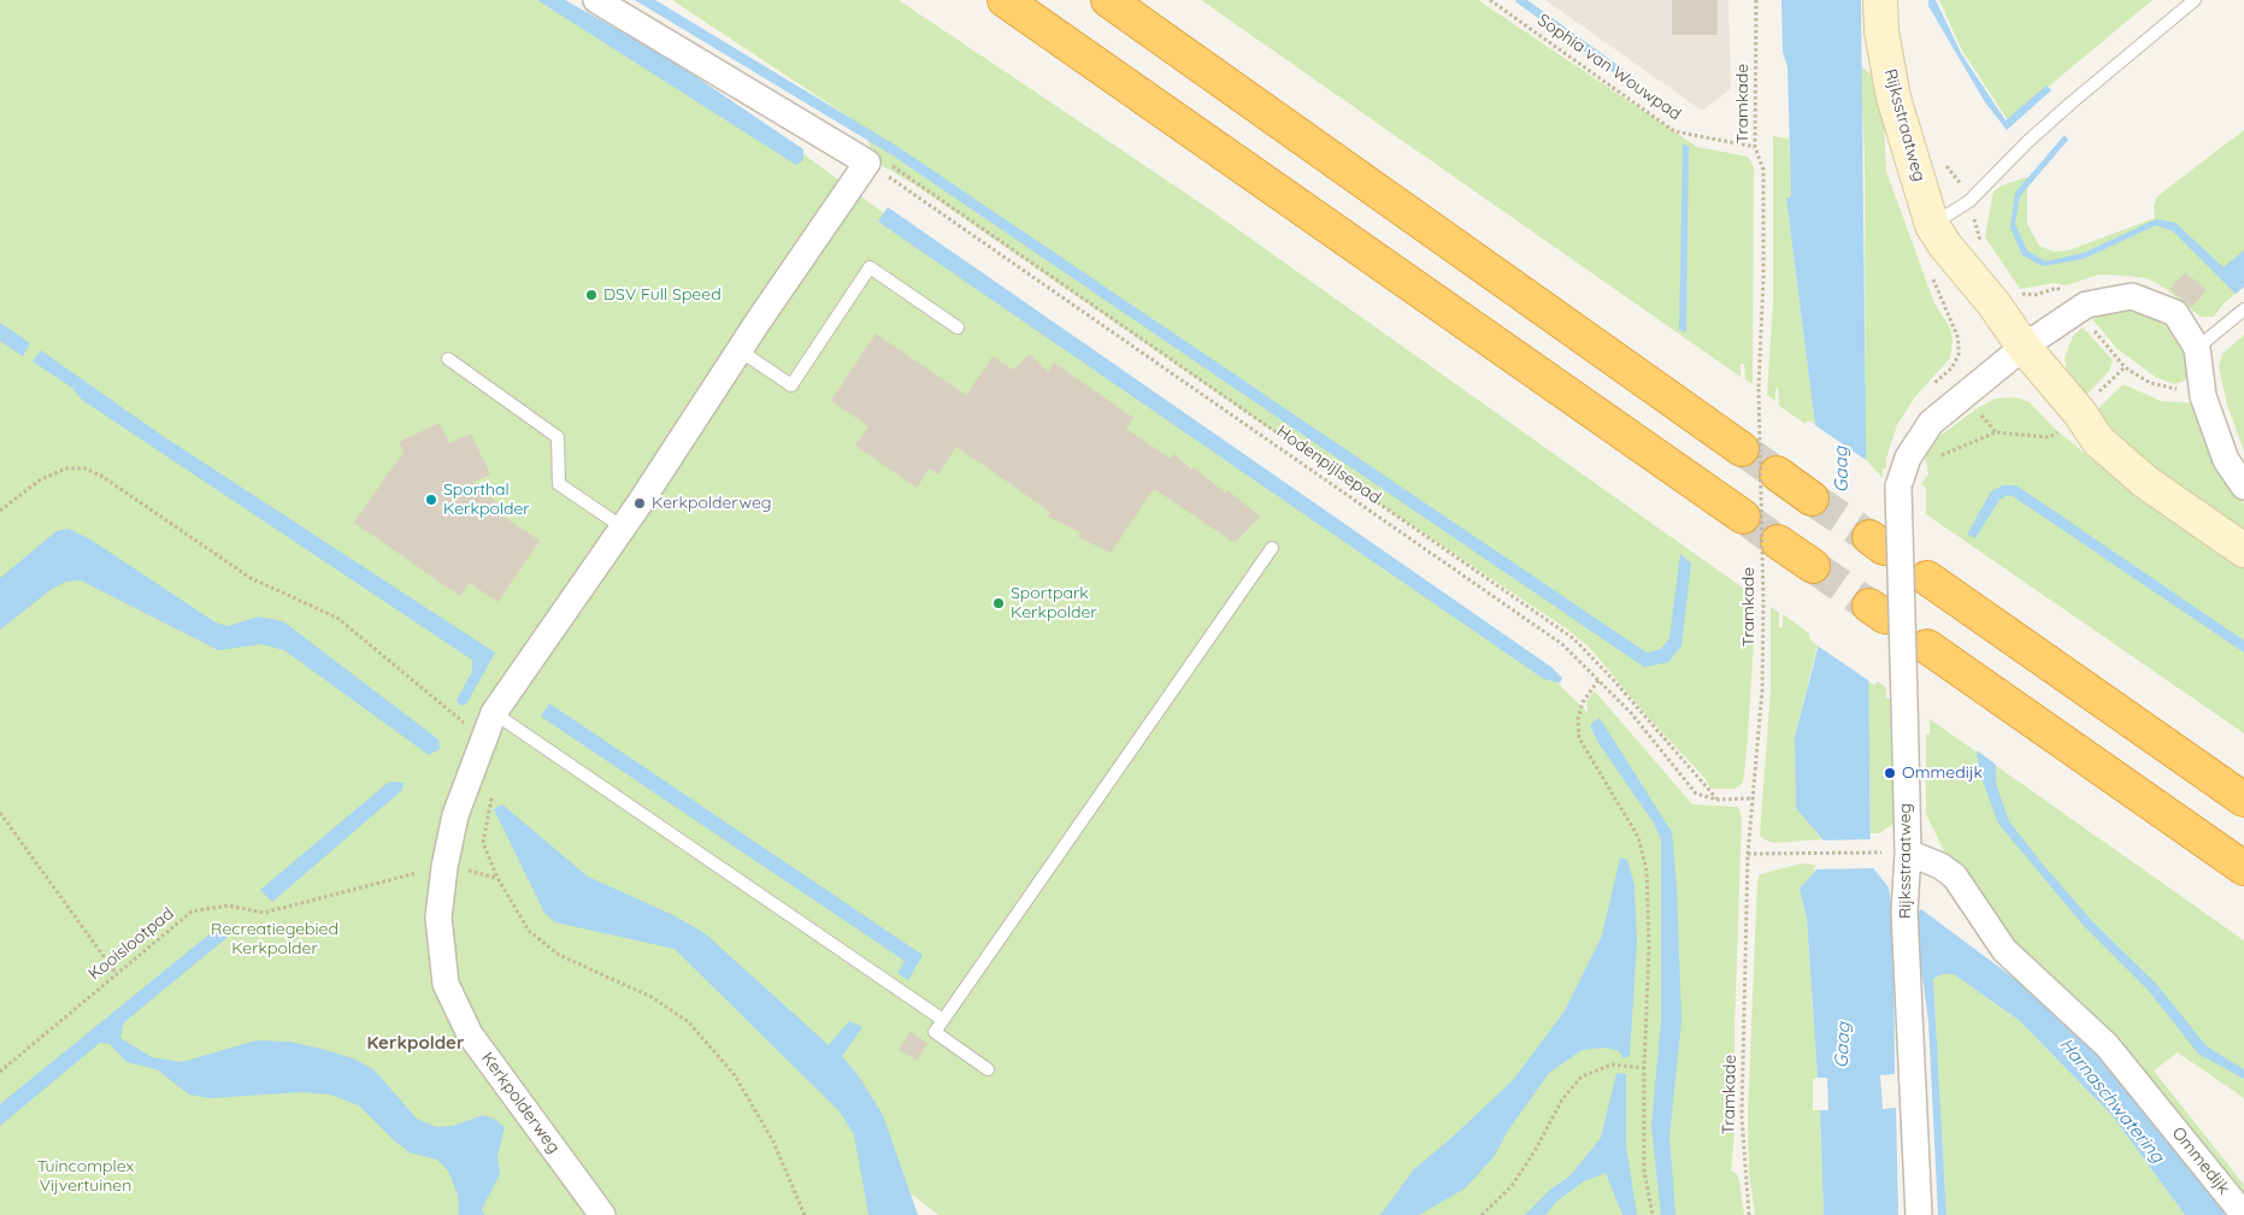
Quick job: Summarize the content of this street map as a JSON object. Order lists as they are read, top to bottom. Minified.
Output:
{"streets":{"main road":["Rijksstraatweg"],"street":["Kerkpolderweg","Ommedijk"],"path":["Sophia van Wouwpad","Tramkade","Hodenpijlsepad","Kooislootpad"]},"crossings":[["Sophia van Wouwpad","Tramkade"],["Tramkade","Hodenpijlsepad"],["Rijksstraatweg","Ommedijk"],["Hodenpijlsepad","Kerkpolderweg"],["Kooislootpad","Kerkpolderweg"]],"districts":["Kerkpolder"],"water":["Gaag","Harnaschwatering"],"parks":["Recreatiegebied Kerkpolder","Tuincomplex Vijvertuinen"],"places":["DSV Full Speed","Sporthal Kerkpolder","Kerkpolderweg","Sportpark Kerkpolder","Ommedijk"]}
